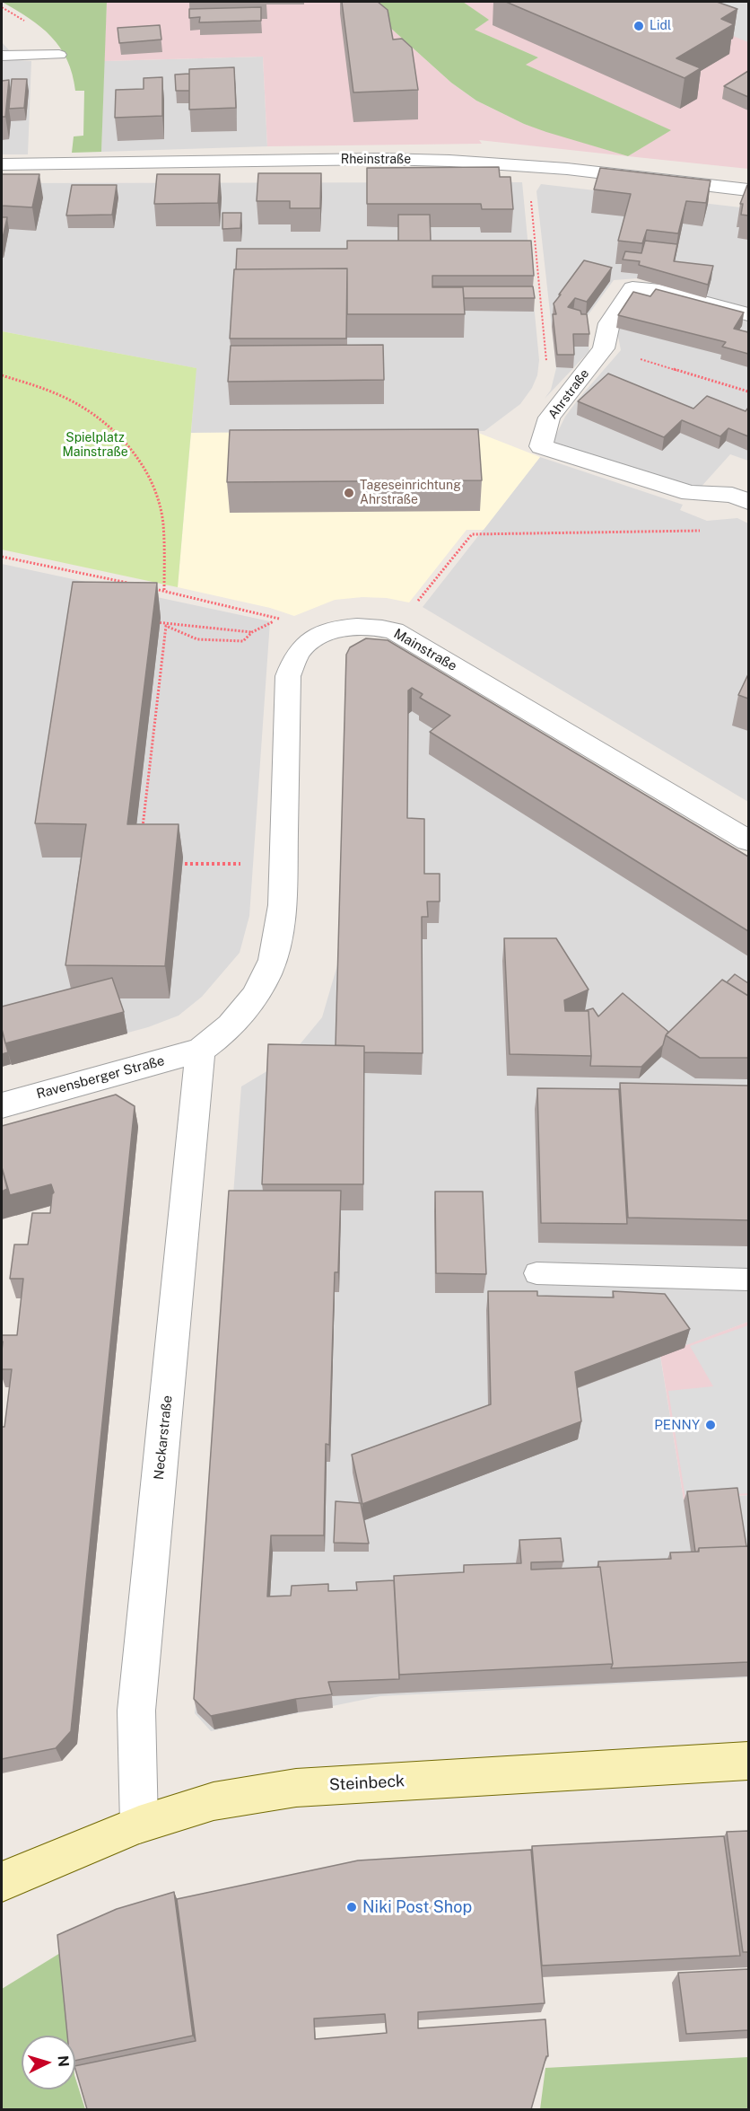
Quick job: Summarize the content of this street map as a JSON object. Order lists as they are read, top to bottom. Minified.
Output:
{"streets":{"main road":["Steinbeck"],"street":["Rheinstraße","Ahrstraße","Mainstraße","Ravensberger Straße","Neckarstraße"]},"crossings":[["Mainstraße","Ravensberger Straße"],["Mainstraße","Neckarstraße"],["Ravensberger Straße","Neckarstraße"],["Neckarstraße","Steinbeck"]],"parks":["Spielplatz Mainstraße"],"places":["Lidl","Tageseinrichtung Ahrstraße","PENNY","Niki Post Shop"],"north":"right"}
